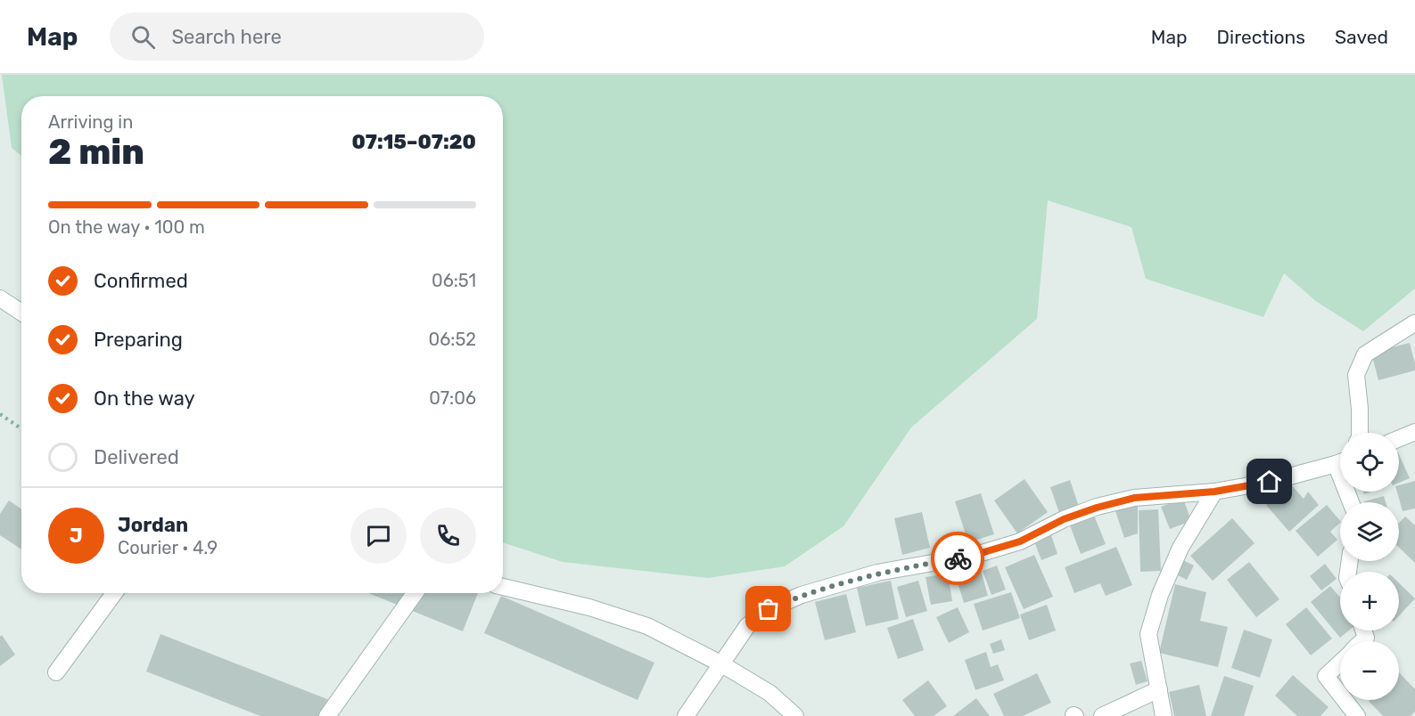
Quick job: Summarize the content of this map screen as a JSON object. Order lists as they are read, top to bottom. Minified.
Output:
{"page":{"header":"Map","search":"Search here","nav":["Map","Directions","Saved"],"heading":["2 min","Arriving in","07:15–07:20"],"panel":["Jordan","Courier · 4.9"],"bar":"On the way · 100 m","list":[["Confirmed","06:51"],["Preparing","06:52"],["On the way","07:06"],"Delivered"],"map_buttons":["+","−"],"round":"J"}}
